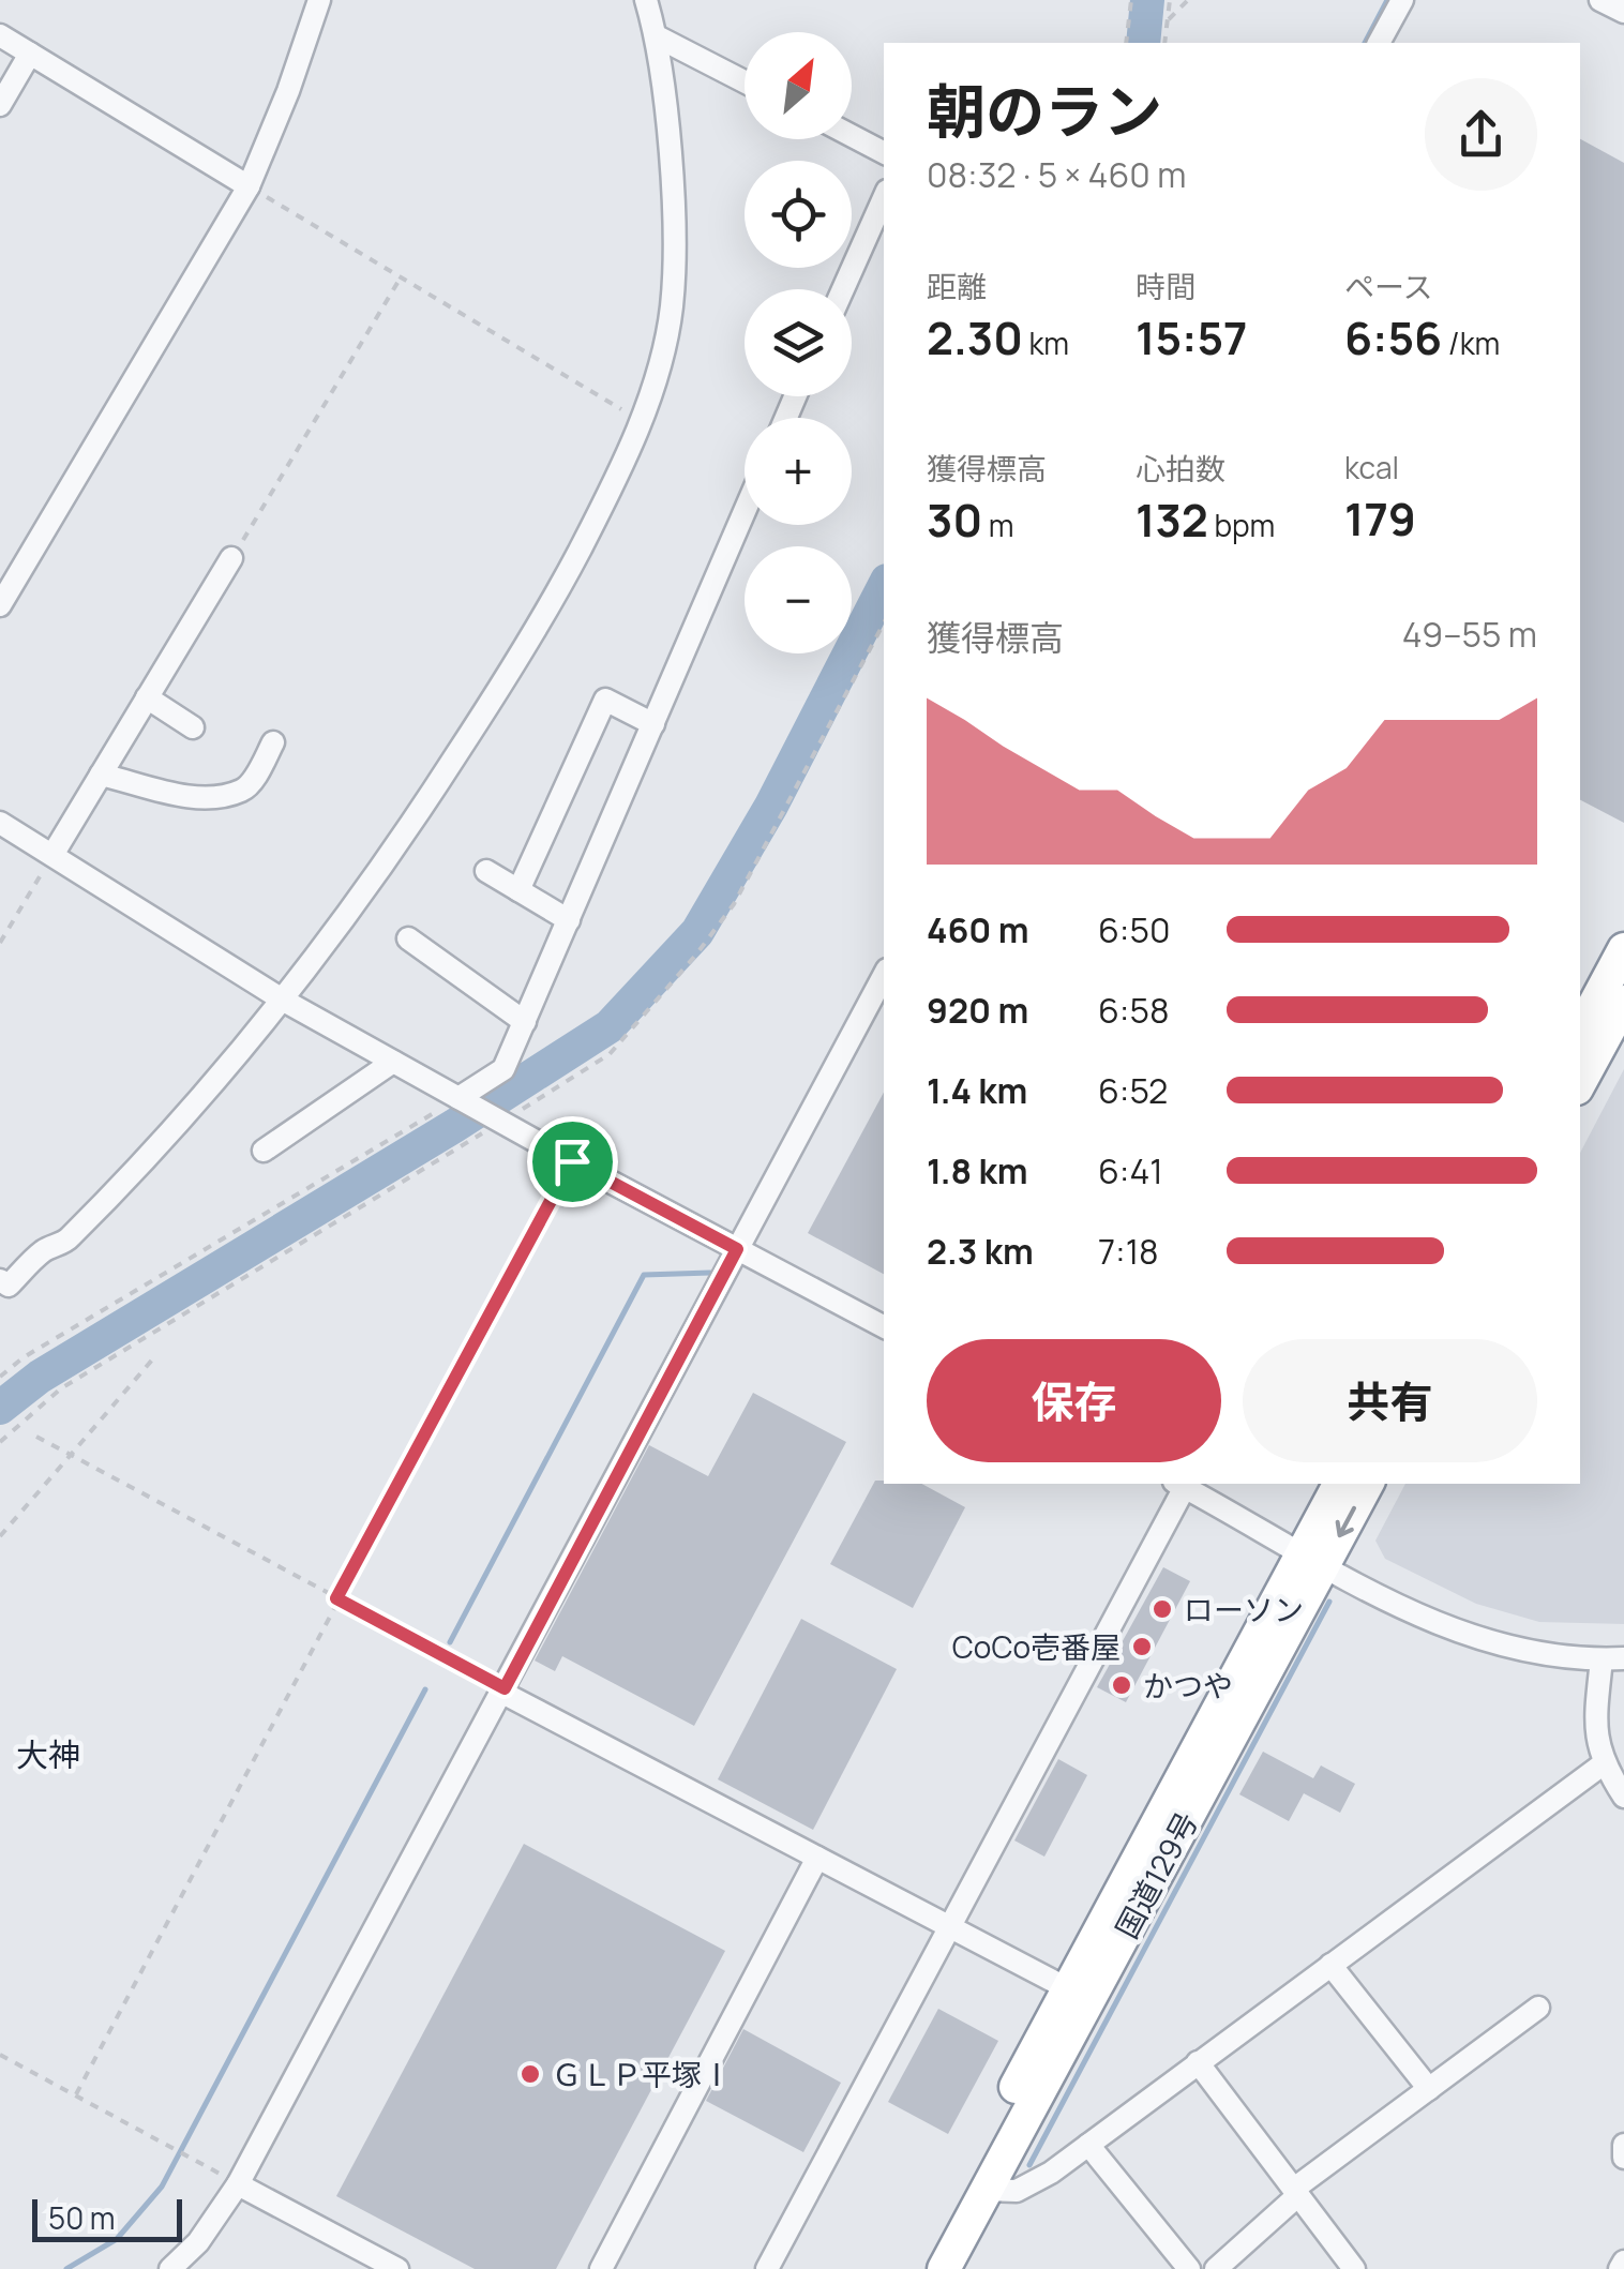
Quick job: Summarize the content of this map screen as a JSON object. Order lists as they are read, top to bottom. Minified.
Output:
{"streets":{"highway":["国道129号"]},"districts":["大神"],"places":["ローソン","CoCo壱番屋","かつや","ＧＬＰ平塚Ⅰ"],"scale_bar":"50 m","north":"top right","page":{"map_buttons":["+","−"],"heading":["朝のラン","08:32 · 5 × 460 m"],"stats":[["距離","2.30 km"],["時間","15:57"],["ペース","6:56 /km"],["獲得標高","30 m"],["心拍数","132 bpm"],["kcal","179"]],"chart":["獲得標高","49–55 m"],"list":[{"name":"460 m","note":"6:50"},{"name":"920 m","note":"6:58"},{"name":"1.4 km","note":"6:52"},{"name":"1.8 km","note":"6:41"},{"name":"2.3 km","note":"7:18"}],"buttons":["保存","共有"],"scale":"50 m"}}
